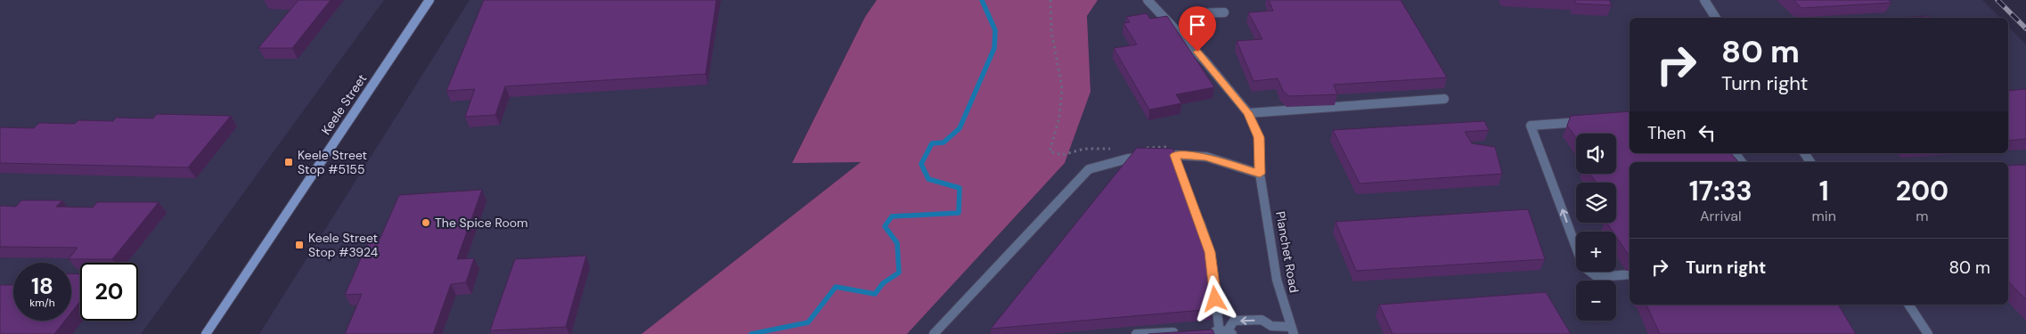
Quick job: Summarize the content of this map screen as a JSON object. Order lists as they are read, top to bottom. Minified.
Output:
{"streets":{"main road":["Keele Street"],"street":["Planchet Road"]},"places":{"transit":["Keele Street Stop #5155","Keele Street Stop #3924"],"other":["The Spice Room"]},"page":{"turn":["80 m","Turn right"],"then":"Then","map_buttons":["+","−"],"eta":["17:33","Arrival","1","min","200","m"],"list":[{"name":"Turn right","value":"80 m"}],"speed":"18 km/h","limit":"20"}}
